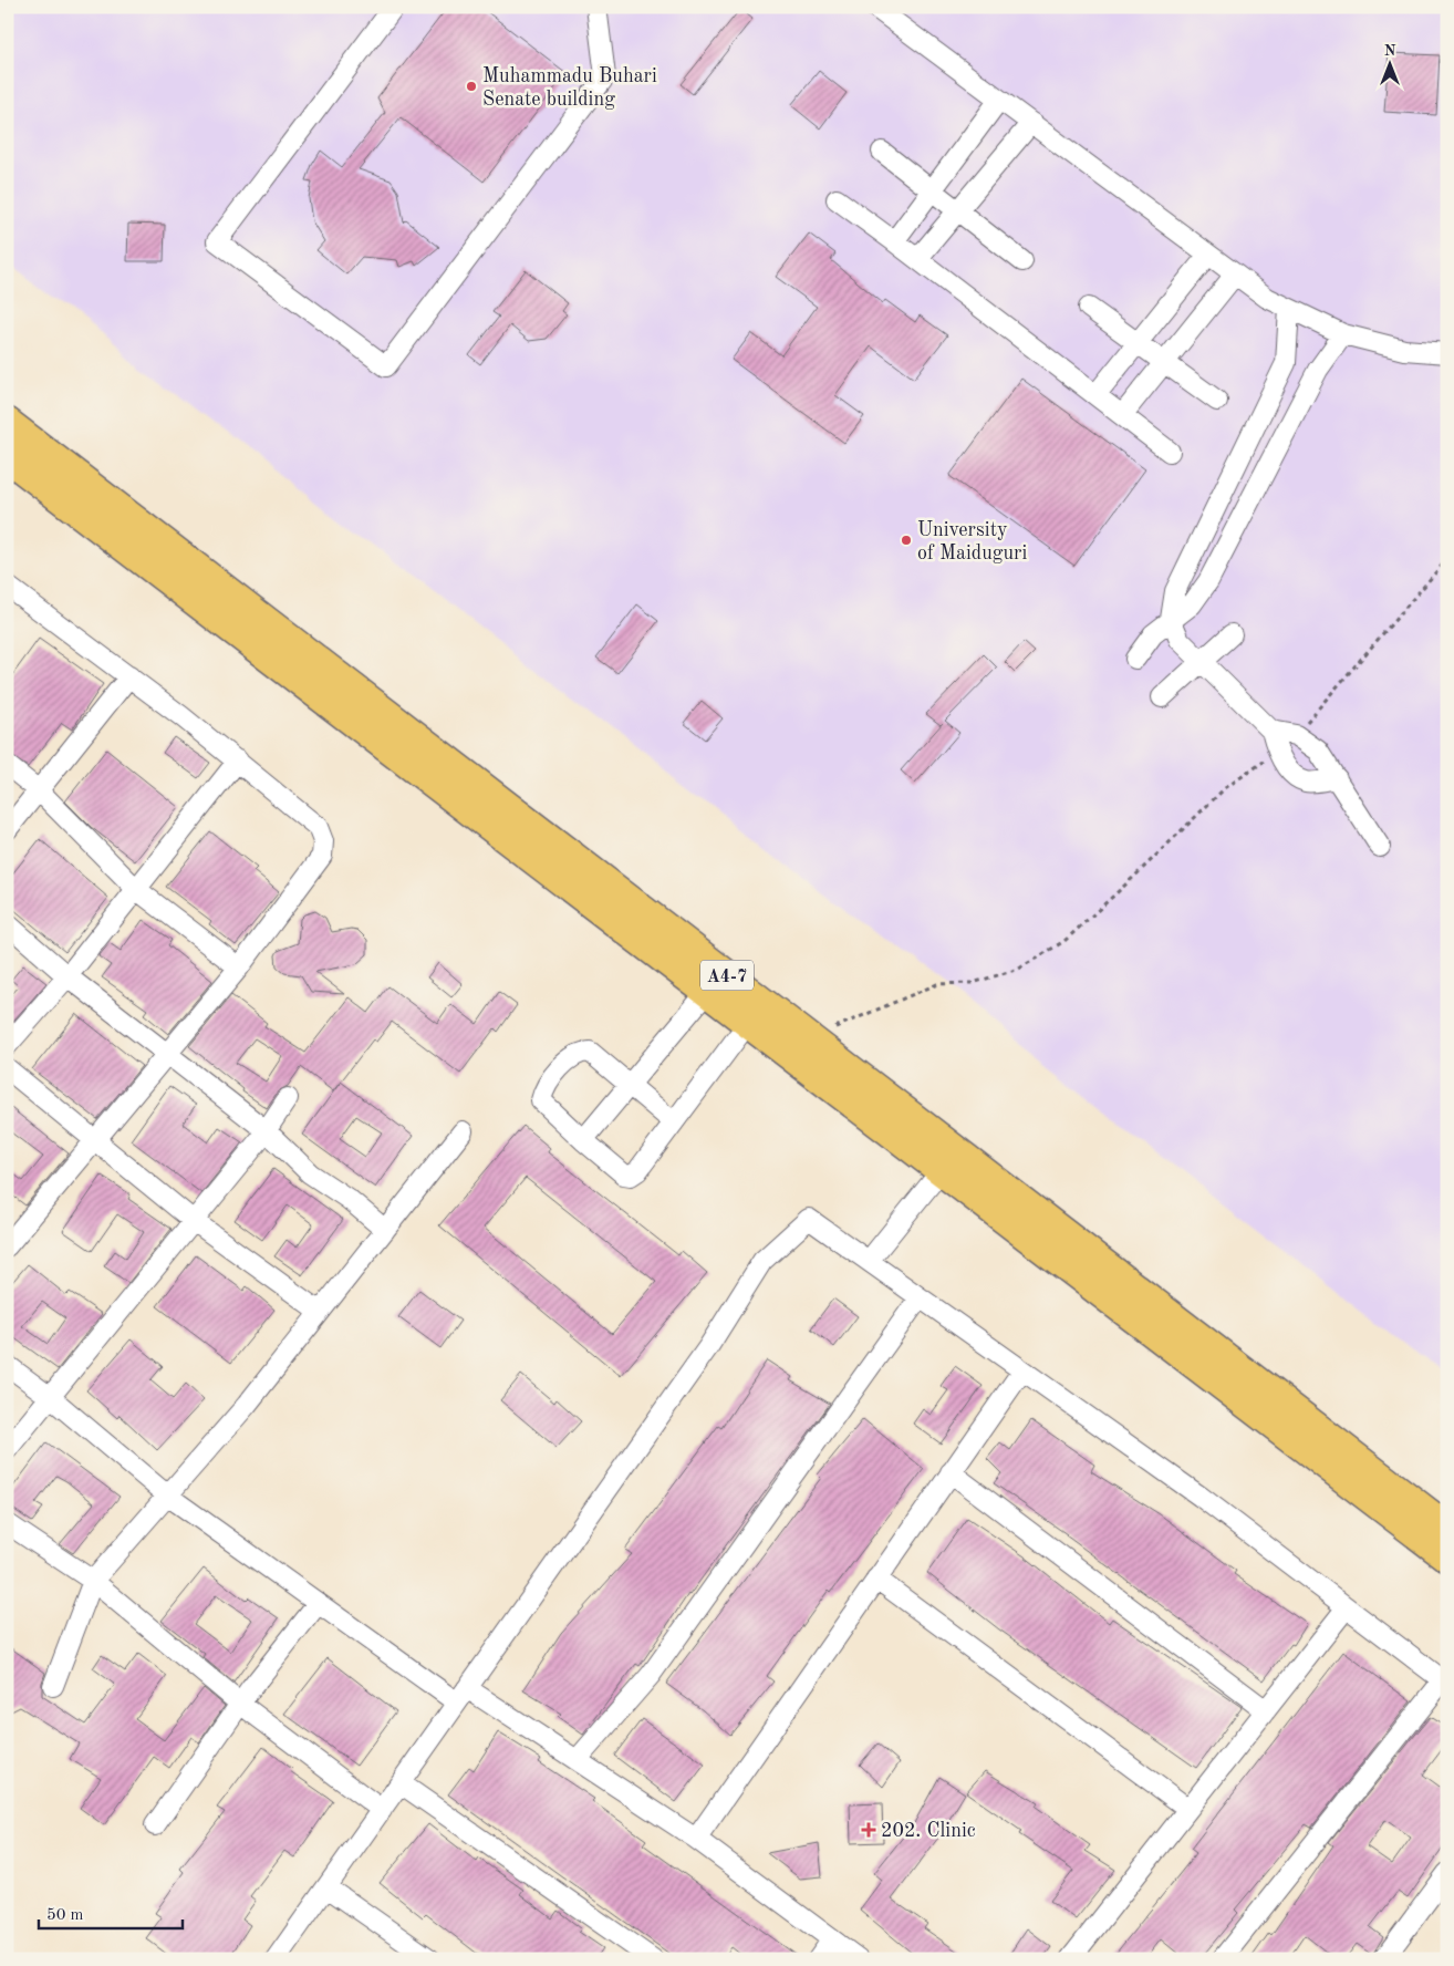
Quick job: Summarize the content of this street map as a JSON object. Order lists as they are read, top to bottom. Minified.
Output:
{"streets":{"highway":["A4-7"]},"places":{"other":["Muhammadu Buhari Senate building","University of Maiduguri"],"health":["202. Clinic"]},"scale_bar":"50 m","north":"top"}
